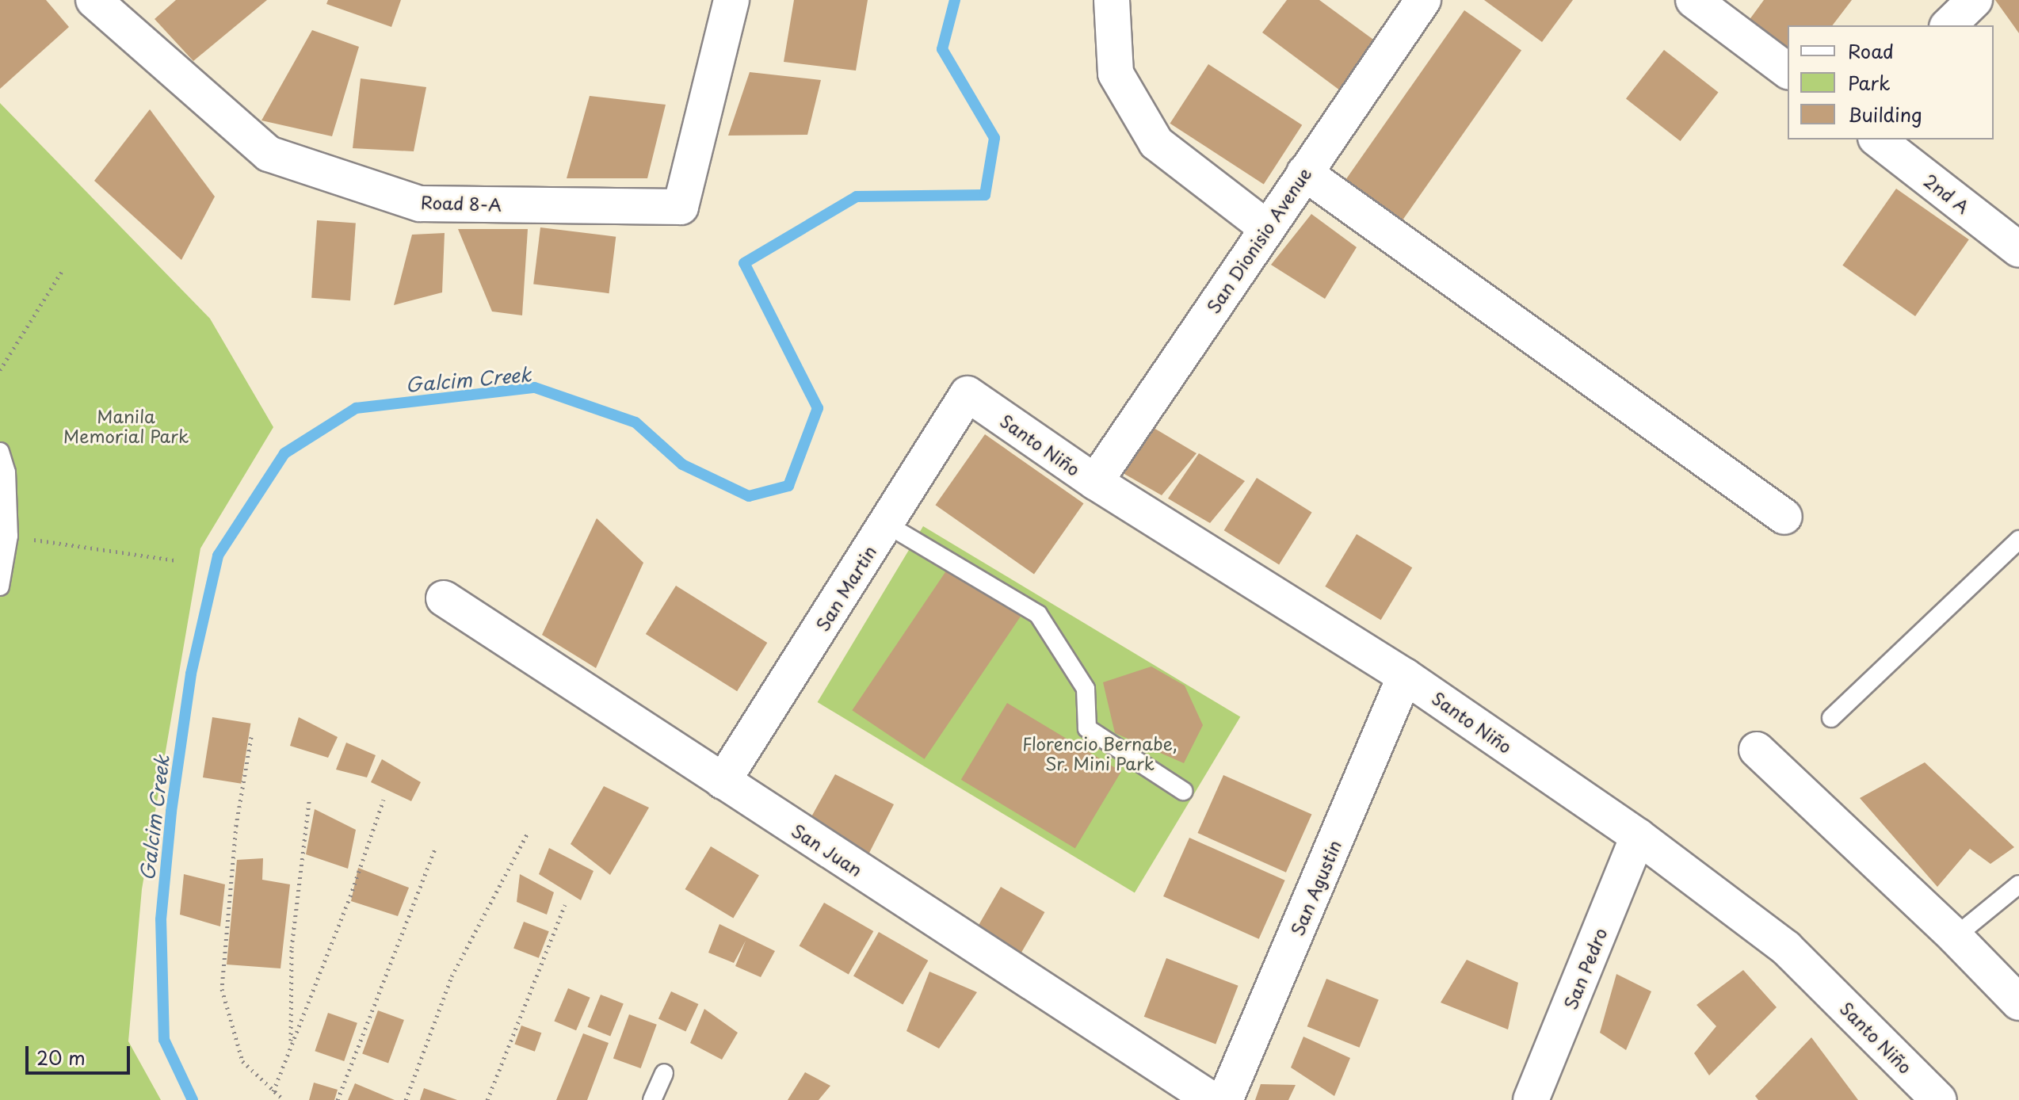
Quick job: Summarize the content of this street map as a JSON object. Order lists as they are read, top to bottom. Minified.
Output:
{"streets":{"street":["2nd A","Road 8-A","San Dionisio Avenue","Santo Niño","San Martin","San Juan","San Agustin","San Pedro"]},"crossings":[["San Dionisio Avenue","Santo Niño"],["Santo Niño","San Martin"],["Santo Niño","San Agustin"],["Santo Niño","San Pedro"],["San Martin","San Juan"]],"water":["Galcim Creek"],"parks":["Manila Memorial Park","Florencio Bernabe, Sr. Mini Park"],"legend":["Road","Park","Building"],"scale_bar":"20 m"}
